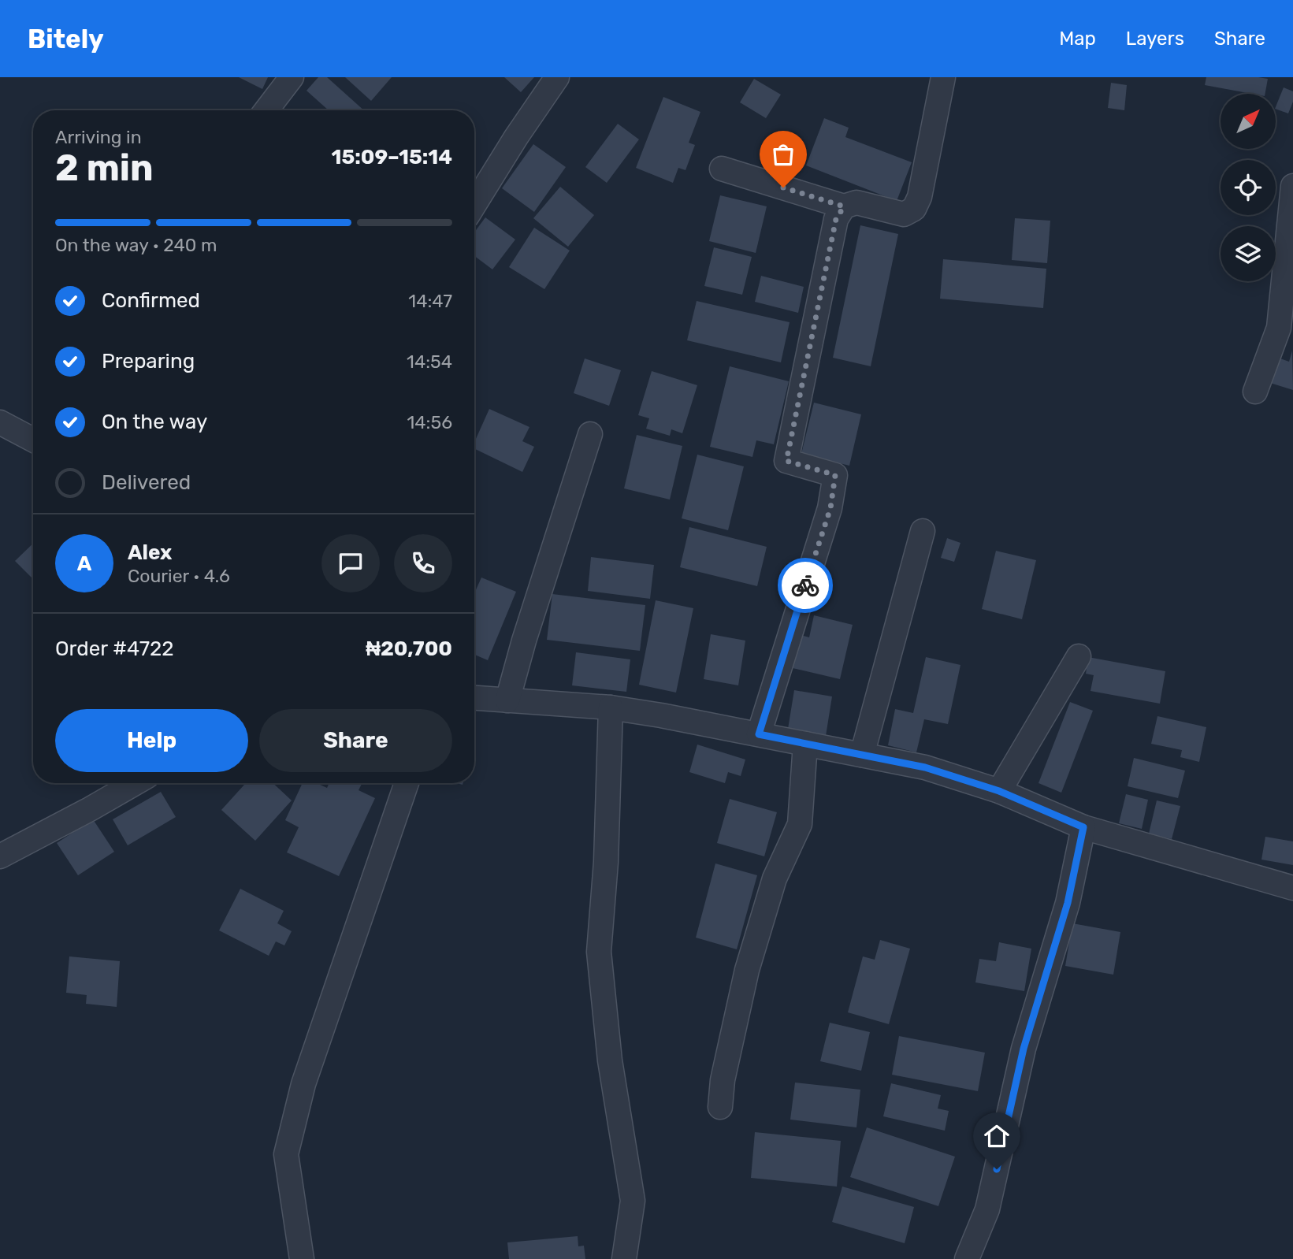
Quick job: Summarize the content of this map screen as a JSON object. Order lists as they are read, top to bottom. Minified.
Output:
{"north":"top right","page":{"header":"Bitely","nav":["Map","Layers","Share"],"heading":["2 min","Arriving in","15:09–15:14"],"panel":["Alex","Courier · 4.6","Order #4722","₦20,700"],"bar":"On the way · 240 m","list":[["Confirmed","14:47"],["Preparing","14:54"],["On the way","14:56"],"Delivered"],"round":"A","buttons":["Help","Share"]}}
